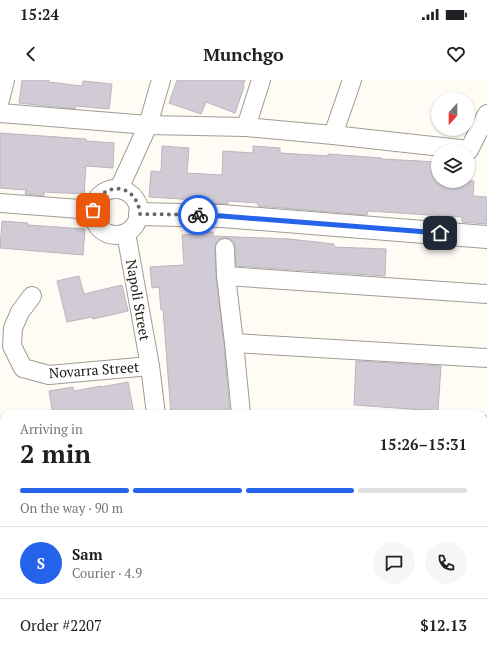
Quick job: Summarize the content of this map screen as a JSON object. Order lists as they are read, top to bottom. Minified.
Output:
{"streets":{"street":["Napoli Street","Novarra Street"]},"crossings":[["Napoli Street","Novarra Street"]],"north":"bottom","page":{"status":"15:24","header":"Munchgo","heading":["2 min","Arriving in","15:26–15:31"],"panel":["Sam","Courier · 4.9","Order #2207","$12.13"],"bar":"On the way · 90 m","round":"S"}}
